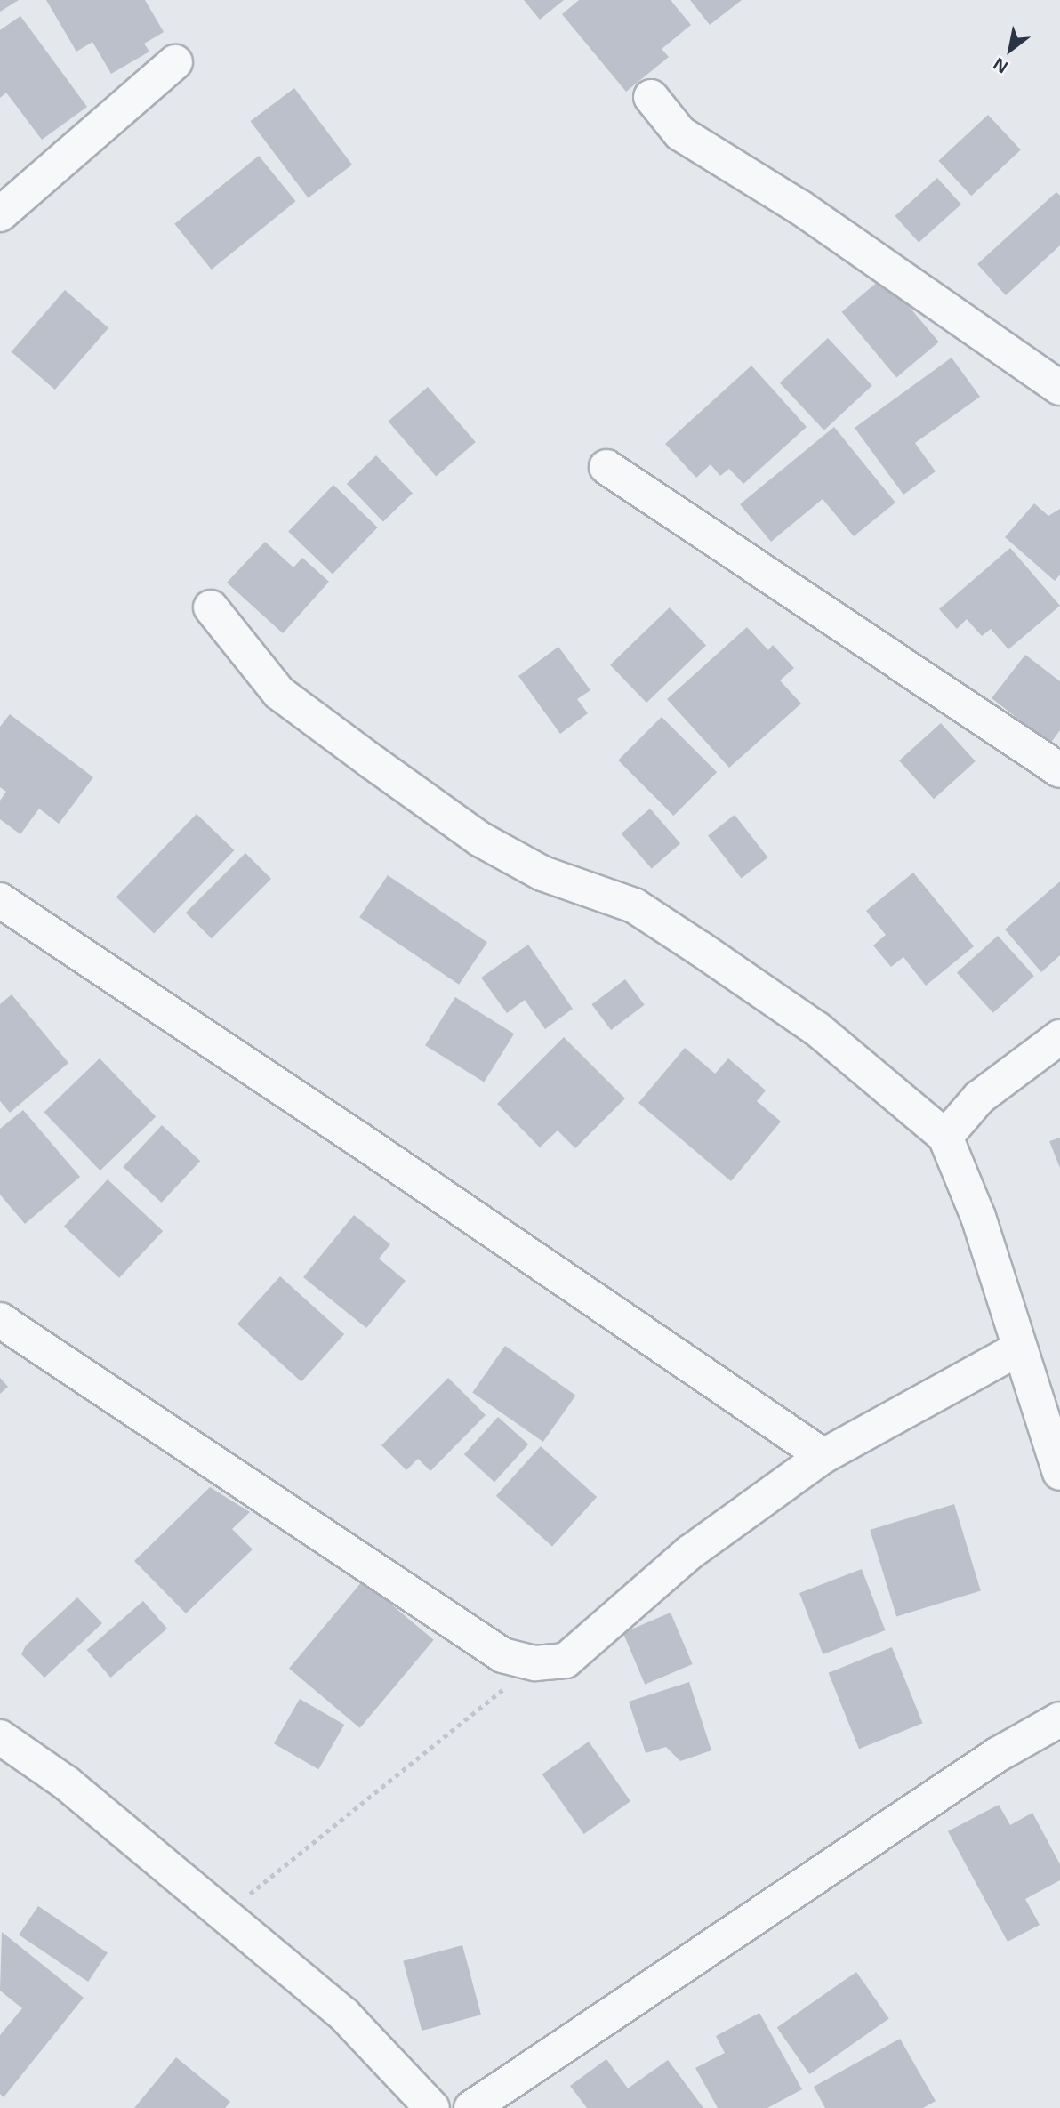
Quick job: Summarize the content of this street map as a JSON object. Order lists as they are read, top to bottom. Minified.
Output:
{"north":"bottom left"}
